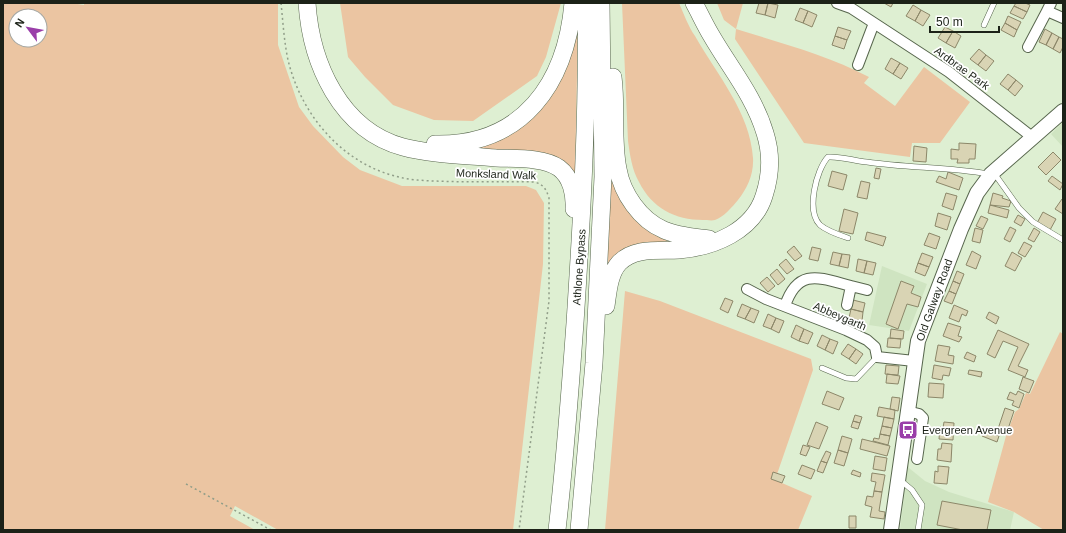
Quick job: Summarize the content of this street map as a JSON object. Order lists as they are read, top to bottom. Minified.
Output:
{"streets":{"highway":["Athlone Bypass"],"main road":["Old Galway Road"],"street":["Ardbrae Park","Abbeygarth"],"path":["Monksland Walk"]},"crossings":[["Ardbrae Park","Old Galway Road"]],"places":{"bus stop":["Evergreen Avenue"]},"scale_bar":"50 m","north":"top left"}
